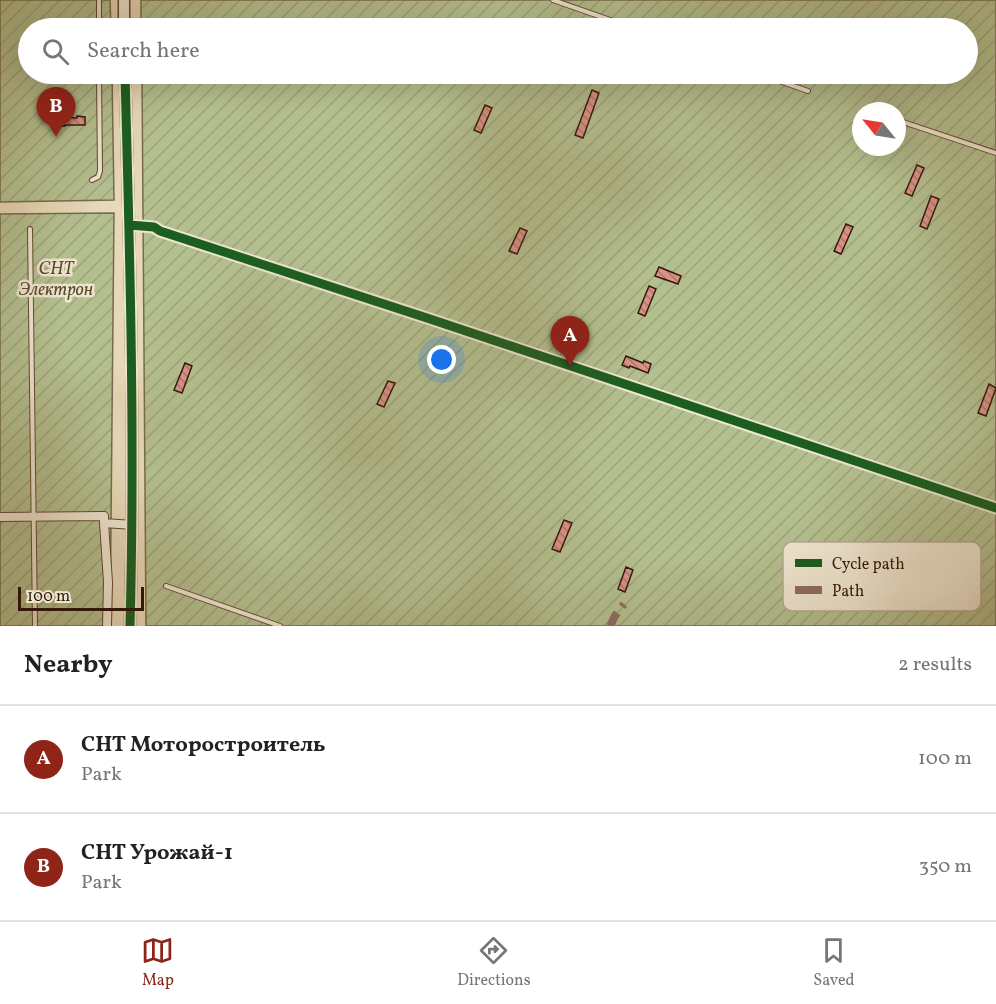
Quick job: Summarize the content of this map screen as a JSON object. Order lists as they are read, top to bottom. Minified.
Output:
{"parks":["СНТ Электрон"],"legend":["Cycle path","Path"],"scale_bar":"100 m","north":"top left","page":{"search":"Search here","pins":["B","A"],"scale":"100 m","heading":["Nearby","2 results"],"list":[{"mark":"A","name":"СНТ Моторостроитель","note":"Park","value":"100 m"},{"mark":"B","name":"СНТ Урожай-1","note":"Park","value":"350 m"}],"nav":["Map","Directions","Saved"]}}
